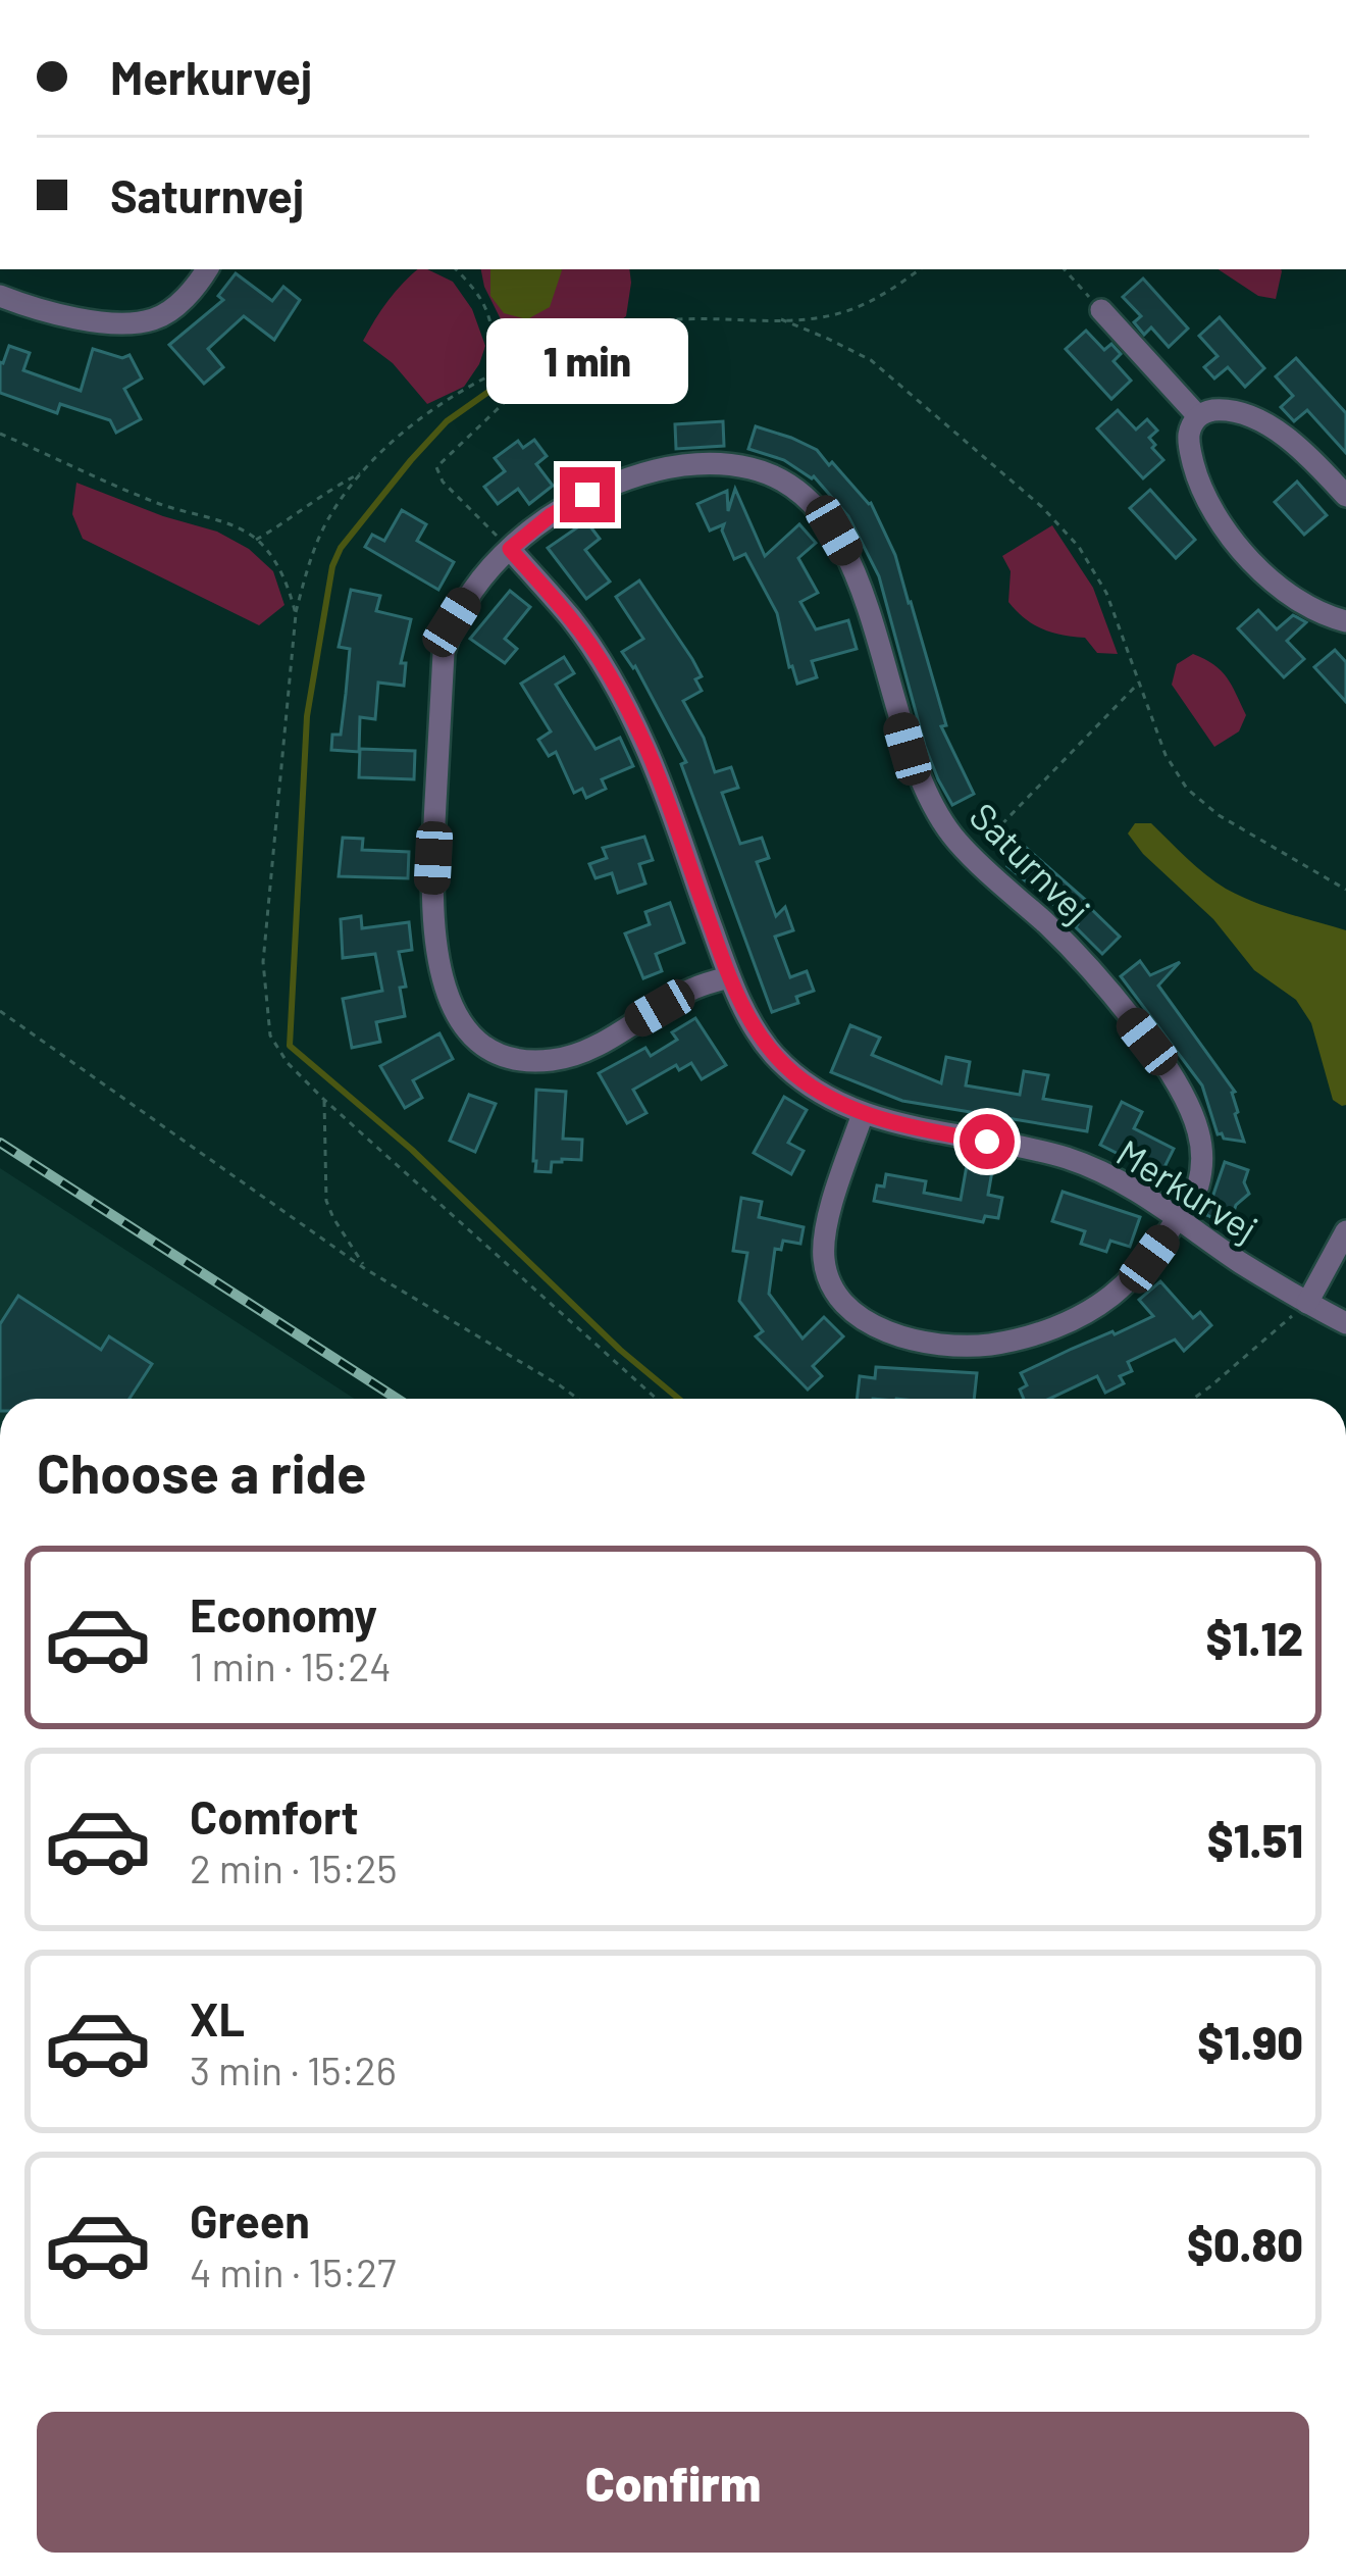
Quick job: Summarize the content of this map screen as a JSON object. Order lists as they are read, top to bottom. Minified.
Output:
{"streets":{"street":["Saturnvej","Merkurvej"]},"crossings":[["Saturnvej","Merkurvej"]],"page":{"banner":["Merkurvej","Saturnvej"],"bubble":"1 min","heading":"Choose a ride","list":[{"name":"Economy","note":"1 min · 15:24","value":"$1.12"},{"name":"Comfort","note":"2 min · 15:25","value":"$1.51"},{"name":"XL","note":"3 min · 15:26","value":"$1.90"},{"name":"Green","note":"4 min · 15:27","value":"$0.80"}],"buttons":"Confirm"}}
